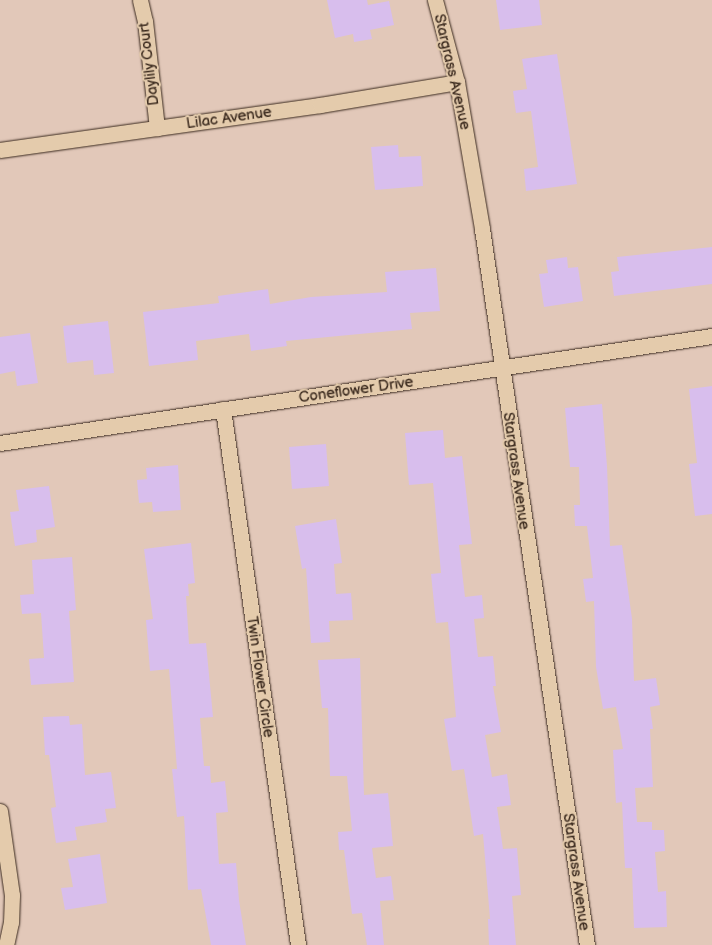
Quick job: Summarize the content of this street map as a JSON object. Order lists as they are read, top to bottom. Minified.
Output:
{"streets":{"street":["Daylily Court","Stargrass Avenue","Lilac Avenue","Coneflower Drive","Twin Flower Circle"]},"crossings":[["Daylily Court","Lilac Avenue"],["Stargrass Avenue","Lilac Avenue"],["Stargrass Avenue","Coneflower Drive"],["Coneflower Drive","Twin Flower Circle"]]}
